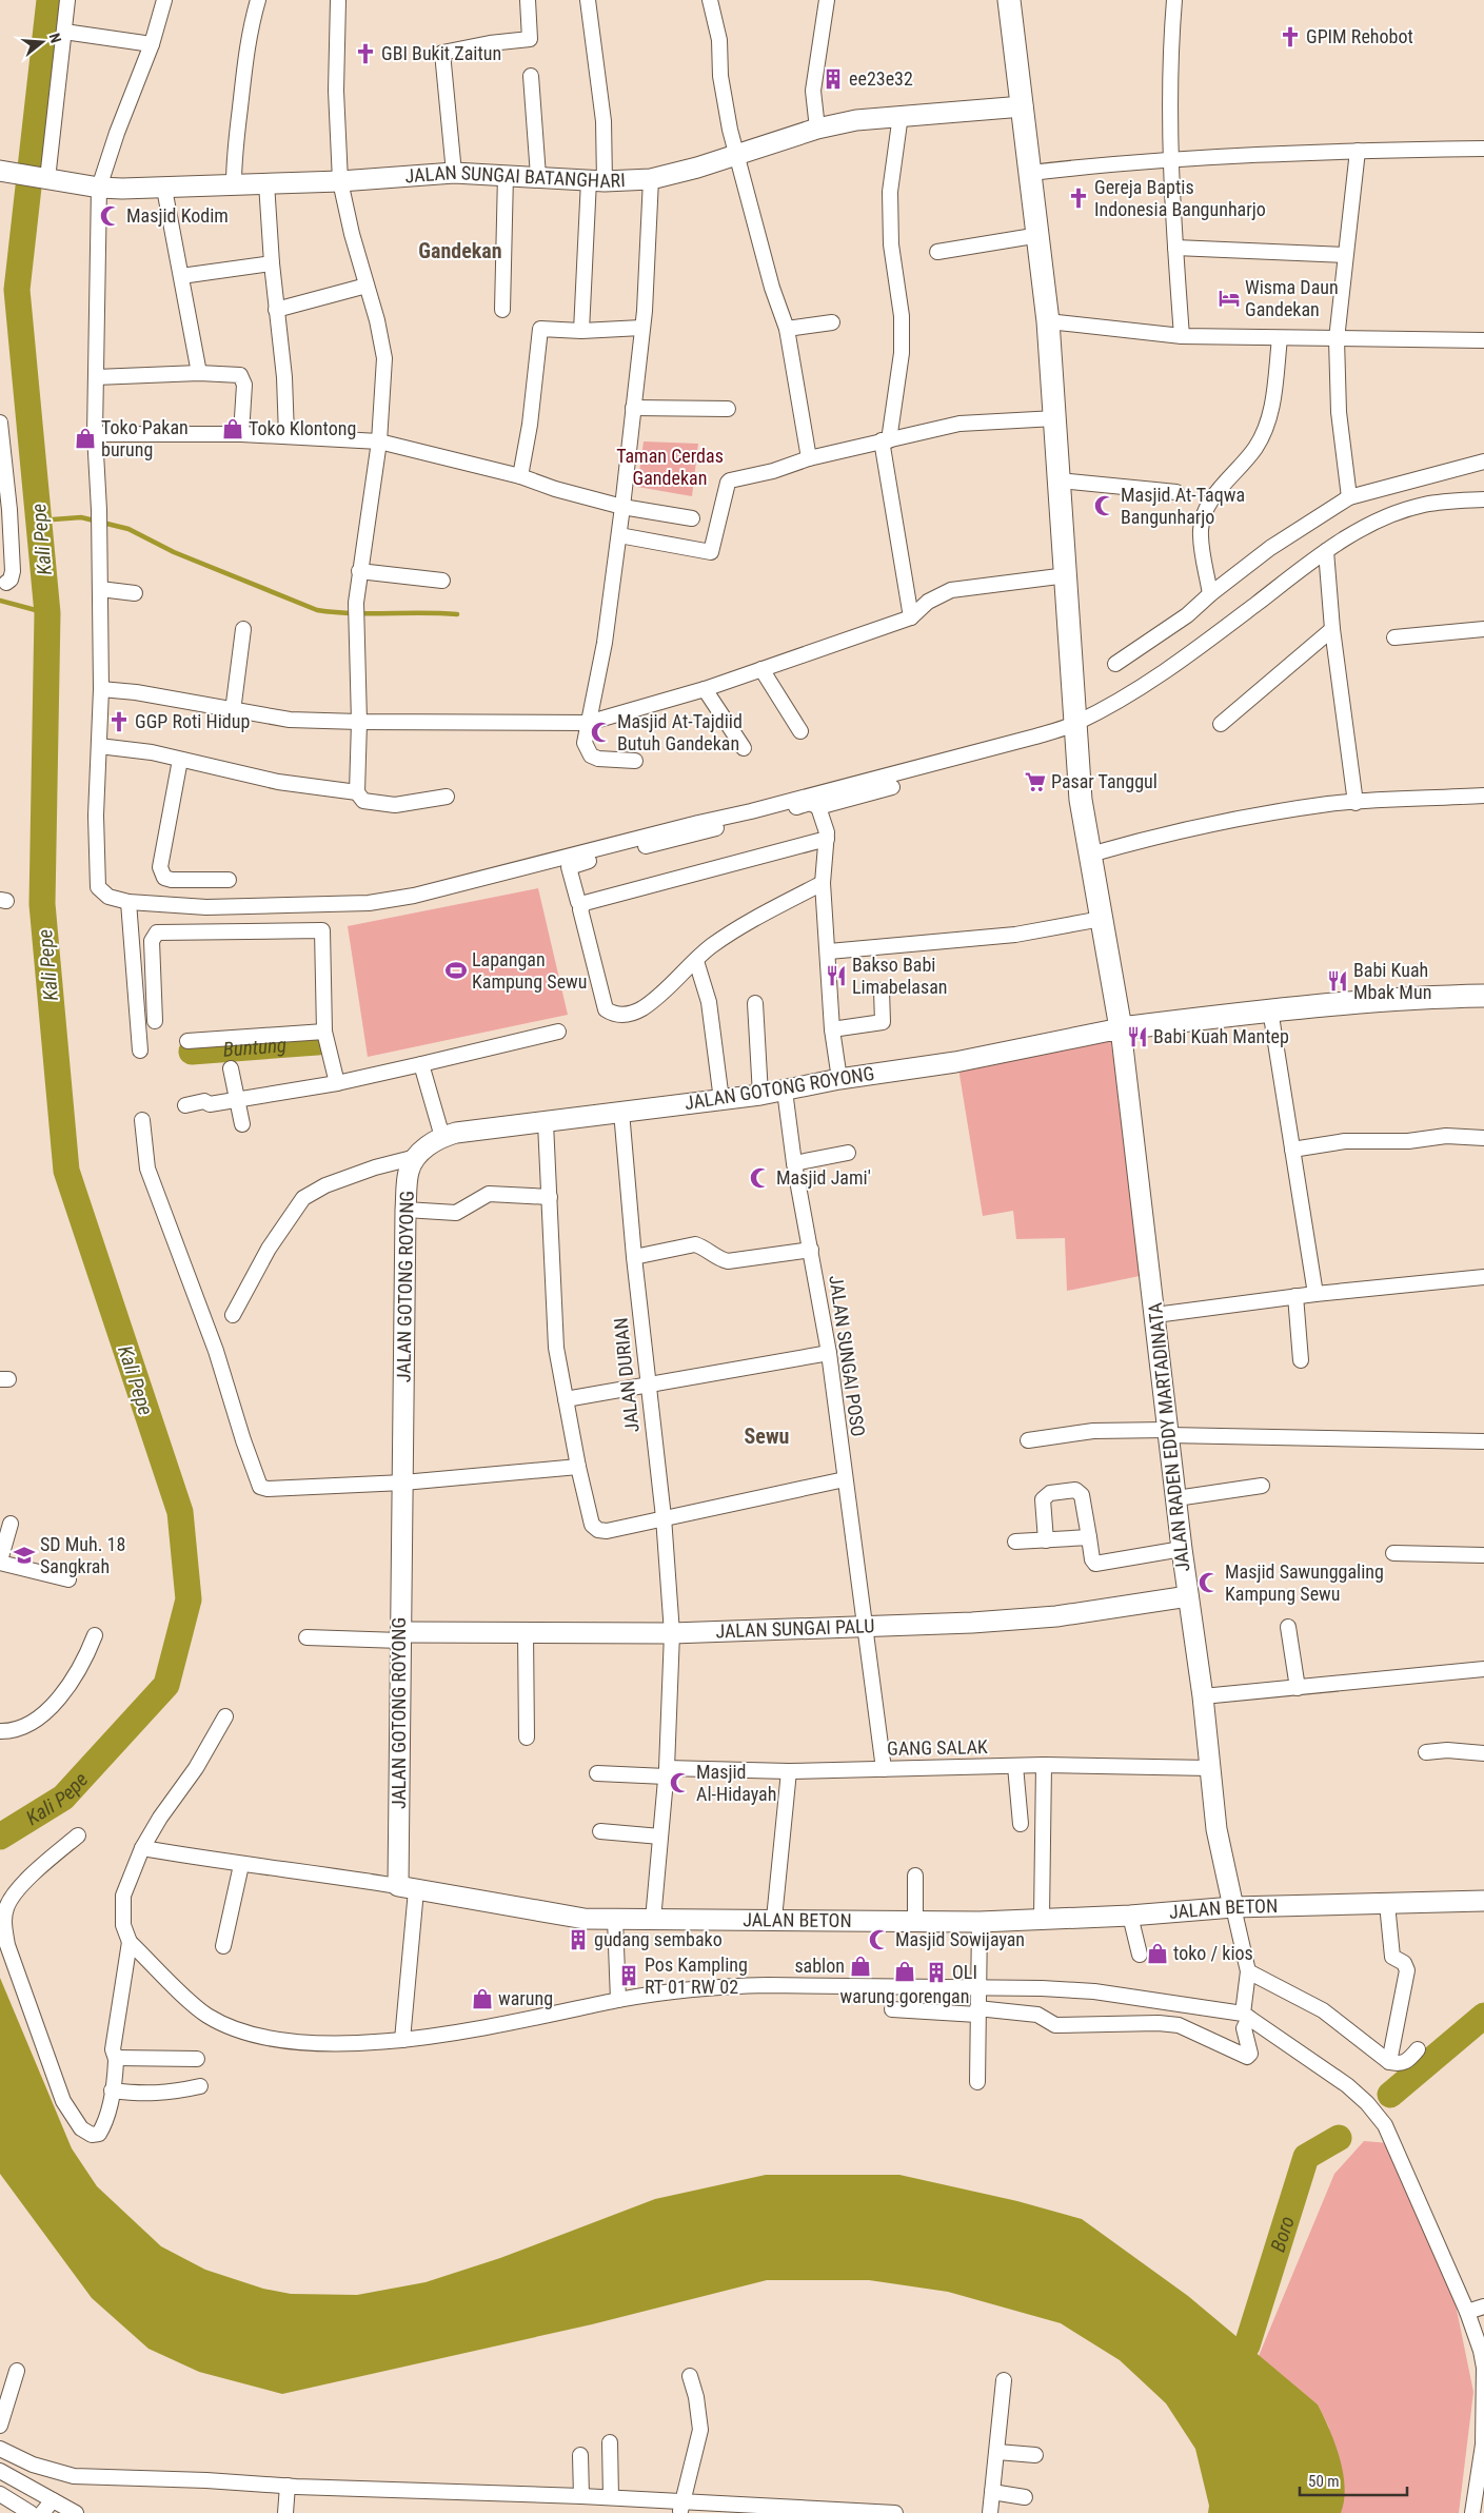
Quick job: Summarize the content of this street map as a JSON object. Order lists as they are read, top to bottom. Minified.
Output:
{"streets":{"main road":["JALAN SUNGAI BATANGHARI","JALAN GOTONG ROYONG","JALAN RADEN EDDY MARTADINATA","JALAN SUNGAI PALU","JALAN BETON"],"street":["JALAN SUNGAI POSO","JALAN DURIAN","GANG SALAK"]},"crossings":[["JALAN GOTONG ROYONG","JALAN SUNGAI POSO"],["JALAN GOTONG ROYONG","JALAN DURIAN"],["JALAN GOTONG ROYONG","JALAN RADEN EDDY MARTADINATA"],["JALAN GOTONG ROYONG","JALAN SUNGAI PALU"],["JALAN GOTONG ROYONG","JALAN BETON"],["JALAN SUNGAI POSO","JALAN SUNGAI PALU"],["JALAN SUNGAI POSO","GANG SALAK"],["JALAN DURIAN","JALAN SUNGAI PALU"],["JALAN DURIAN","GANG SALAK"],["JALAN DURIAN","JALAN BETON"],["JALAN RADEN EDDY MARTADINATA","JALAN SUNGAI PALU"],["JALAN RADEN EDDY MARTADINATA","GANG SALAK"],["JALAN RADEN EDDY MARTADINATA","JALAN BETON"]],"districts":["Gandekan","Sewu"],"water":["Kali Pepe","Buntung","Boro"],"parks":["Taman Cerdas Gandekan"],"places":{"church":["GPIM Rehobot","GBI Bukit Zaitun","Gereja Baptis Indonesia Bangunharjo","GGP Roti Hidup"],"building":["ee23e32","gudang sembako","OLI","Pos Kampling RT 01 RW 02"],"mosque":["Masjid Kodim","Masjid At-Taqwa Bangunharjo","Masjid At-Tajdiid Butuh Gandekan","Masjid Jami'","Masjid Sawunggaling Kampung Sewu","Masjid Al-Hidayah","Masjid Sowijayan"],"hotel":["Wisma Daun Gandekan"],"shop":["Toko Klontong","Toko Pakan burung","toko / kios","sablon","warung gorengan","warung"],"supermarket":["Pasar Tanggul"],"sports":["Lapangan Kampung Sewu"],"restaurant":["Bakso Babi Limabelasan","Babi Kuah Mbak Mun","Babi Kuah Mantep"],"school or university":["SD Muh. 18 Sangkrah"]},"scale_bar":"50 m","north":"right"}
